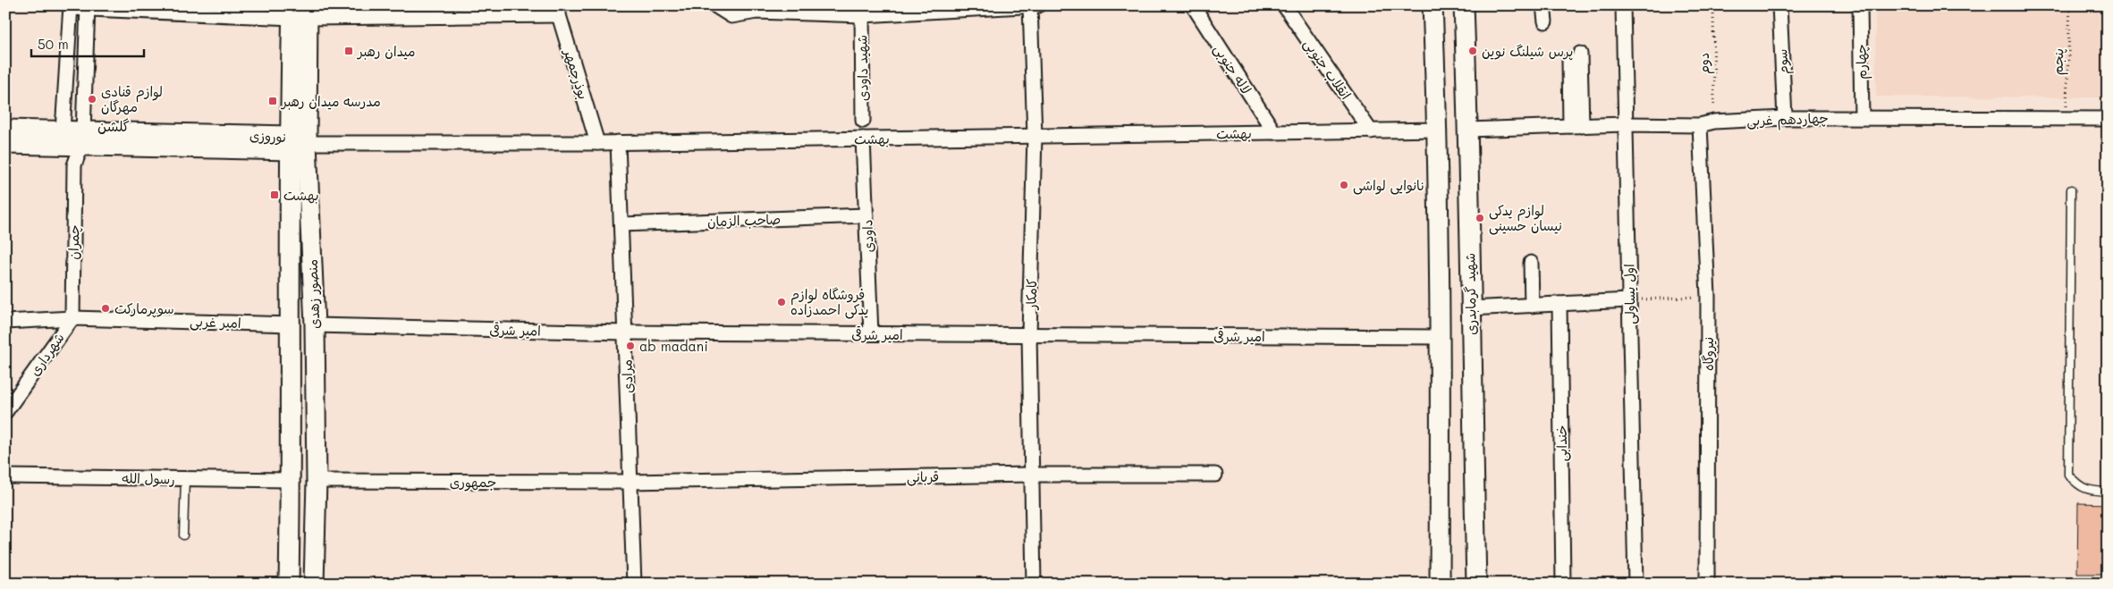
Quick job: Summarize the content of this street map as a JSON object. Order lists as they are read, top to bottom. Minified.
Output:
{"streets":{"main road":["نوروزی","منصور زهدی","شهید گرمابدری"],"street":["سوم","چهارم","شهید داودی","لاله جنوبی","انقلاب جنوبی","بوذرجمهر","چهاردهم غربی","بهشت","صاحب الزمان","داودی","چمران","کامکار","اول یساولی","امیر غربی","امیر شرقی","شهرداری","نیروگاه","مرادی","خندابی","قربانی","رسول الله","جمهوری"],"path":["پنجم","دوم"]},"crossings":[["سوم","چهاردهم غربی"],["چهارم","چهاردهم غربی"],["پنجم","چهاردهم غربی"],["دوم","چهاردهم غربی"],["لاله جنوبی","بهشت"],["انقلاب جنوبی","بهشت"],["بوذرجمهر","بهشت"],["چهاردهم غربی","شهید گرمابدری"],["چهاردهم غربی","اول یساولی"],["چهاردهم غربی","نیروگاه"],["بهشت","نوروزی"],["بهشت","داودی"],["بهشت","منصور زهدی"],["بهشت","کامکار"],["بهشت","مرادی"],["نوروزی","چمران"],["نوروزی","منصور زهدی"],["صاحب الزمان","داودی"],["صاحب الزمان","مرادی"],["داودی","امیر شرقی"],["چمران","امیر غربی"],["چمران","شهرداری"],["منصور زهدی","امیر غربی"],["منصور زهدی","امیر شرقی"],["منصور زهدی","رسول الله"],["منصور زهدی","جمهوری"],["کامکار","امیر شرقی"],["کامکار","قربانی"],["امیر غربی","شهرداری"],["امیر شرقی","مرادی"],["مرادی","قربانی"],["مرادی","جمهوری"],["قربانی","جمهوری"]],"districts":["گلشن"],"places":{"transit":["میدان رهبر","مدرسه میدان رهبر","بهشت"],"other":["پرس شیلنگ نوین","لوازم قنادی مهرگان","نانوایی لواشی","لوازم یدکی نیسان حسینی","فروشگاه لوازم یدکی احمدزاده","سوپرمارکت","ab madani"]},"scale_bar":"50 m"}
